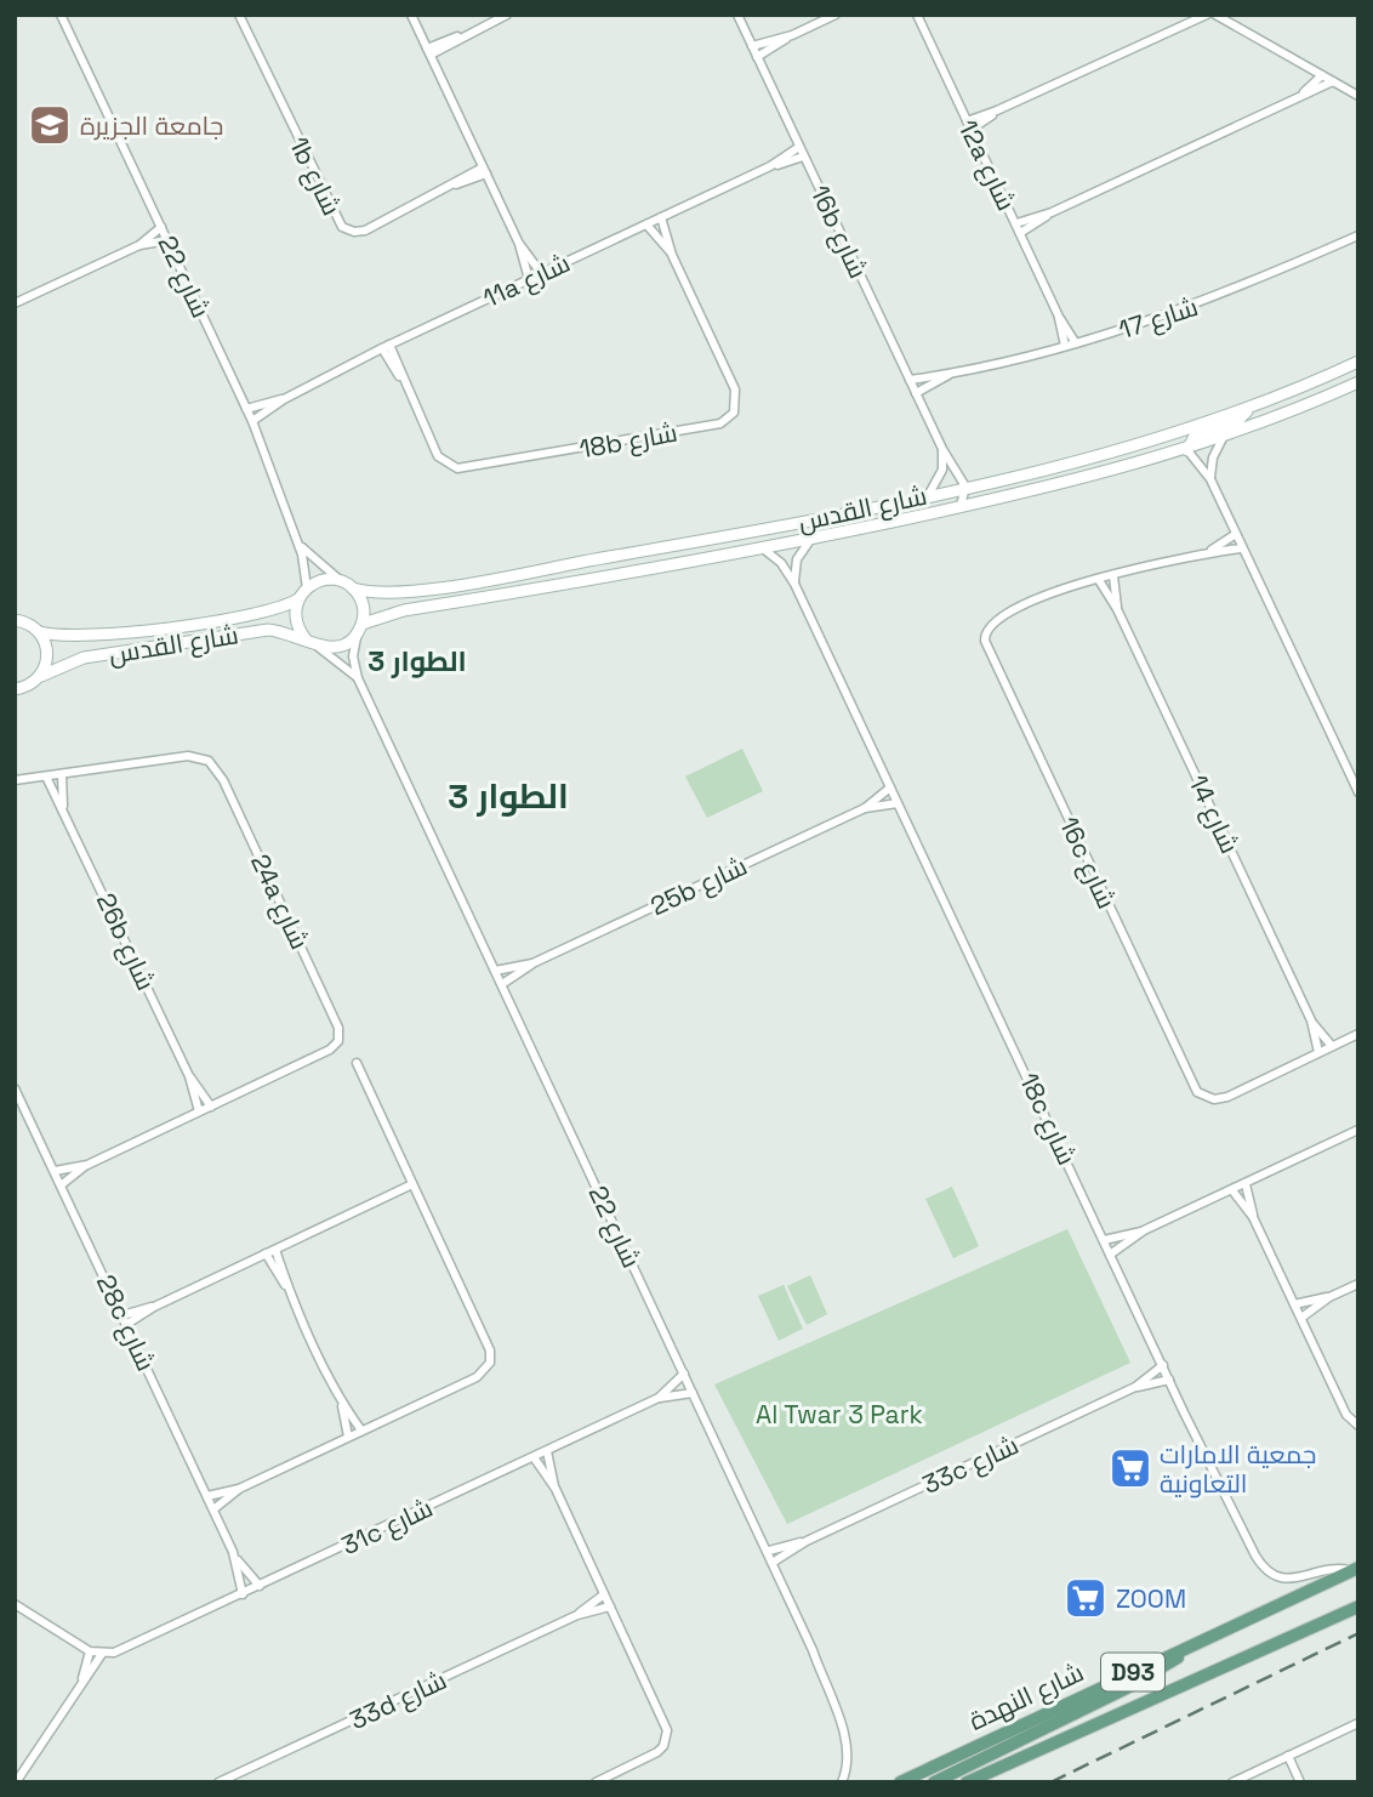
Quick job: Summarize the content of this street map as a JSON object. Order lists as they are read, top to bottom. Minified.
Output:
{"streets":{"main road":["شارع القدس","D93","شارع النهدة"],"street":["12a شارع","1b شارع","16b شارع","شارع 22","11a شارع","شارع 17","18b شارع","شارع 14","16c شارع","25b شارع","24a شارع","26b شارع","18c شارع","28c شارع","33c شارع","31c شارع","33d شارع"]},"crossings":[["12a شارع","شارع 17"],["16b شارع","11a شارع"],["16b شارع","شارع 17"],["16b شارع","شارع القدس"],["شارع 22","11a شارع"],["شارع 22","شارع القدس"],["شارع 22","25b شارع"],["شارع 22","33c شارع"],["شارع 22","31c شارع"],["11a شارع","18b شارع"],["شارع القدس","18c شارع"],["شارع 14","16c شارع"],["25b شارع","18c شارع"],["24a شارع","26b شارع"],["18c شارع","33c شارع"],["18c شارع","شارع النهدة"],["28c شارع","31c شارع"]],"districts":["الطوار 3","الطوار 3"],"parks":["Al Twar 3 Park"],"places":{"school or university":["جامعة الجزيرة"],"supermarket":["جمعية الامارات التعاونية","ZOOM"]}}
